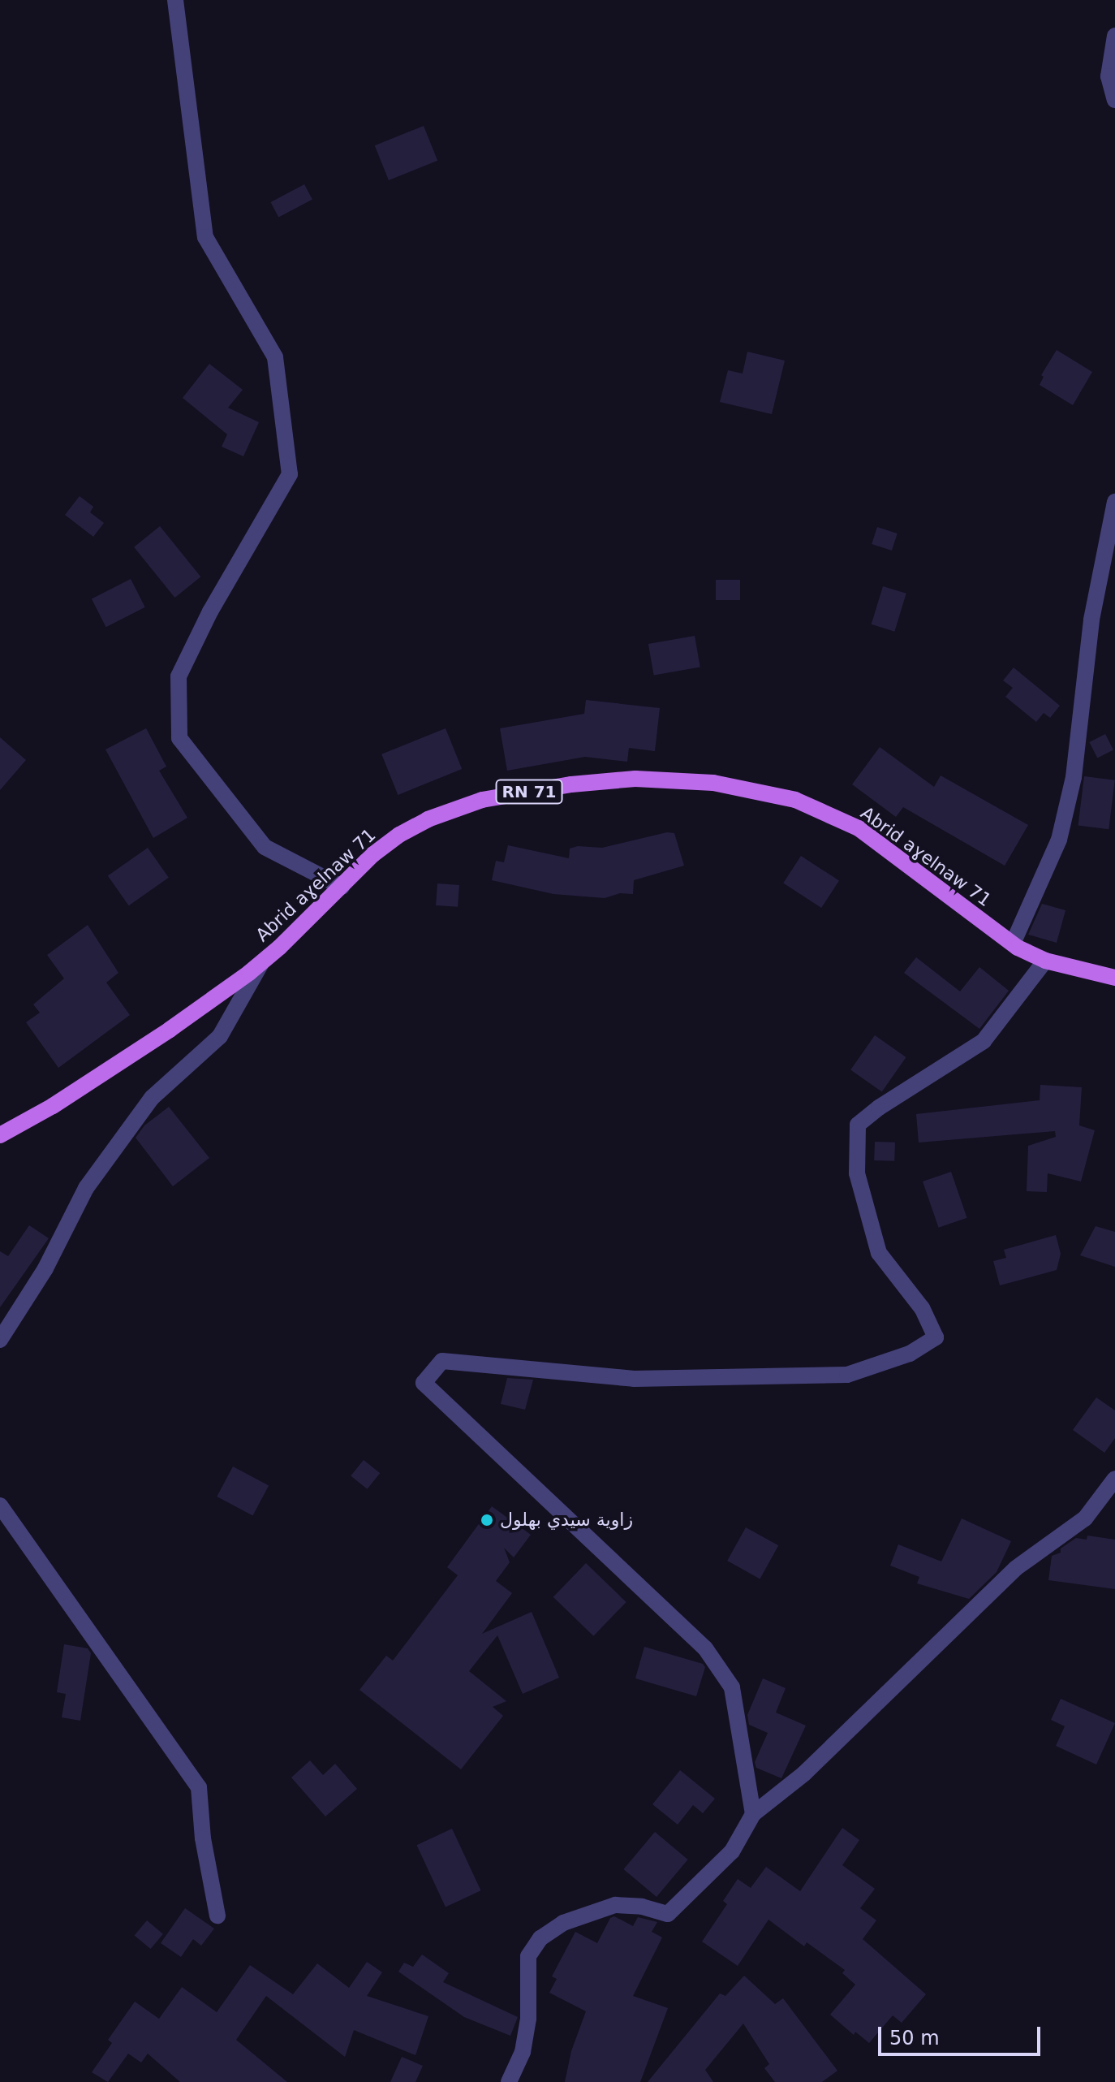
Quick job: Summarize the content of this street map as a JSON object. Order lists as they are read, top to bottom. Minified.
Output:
{"streets":{"main road":["RN 71","Abrid aɣelnaw 71"]},"places":["زاوية سيدي بهلول"],"scale_bar":"50 m"}
